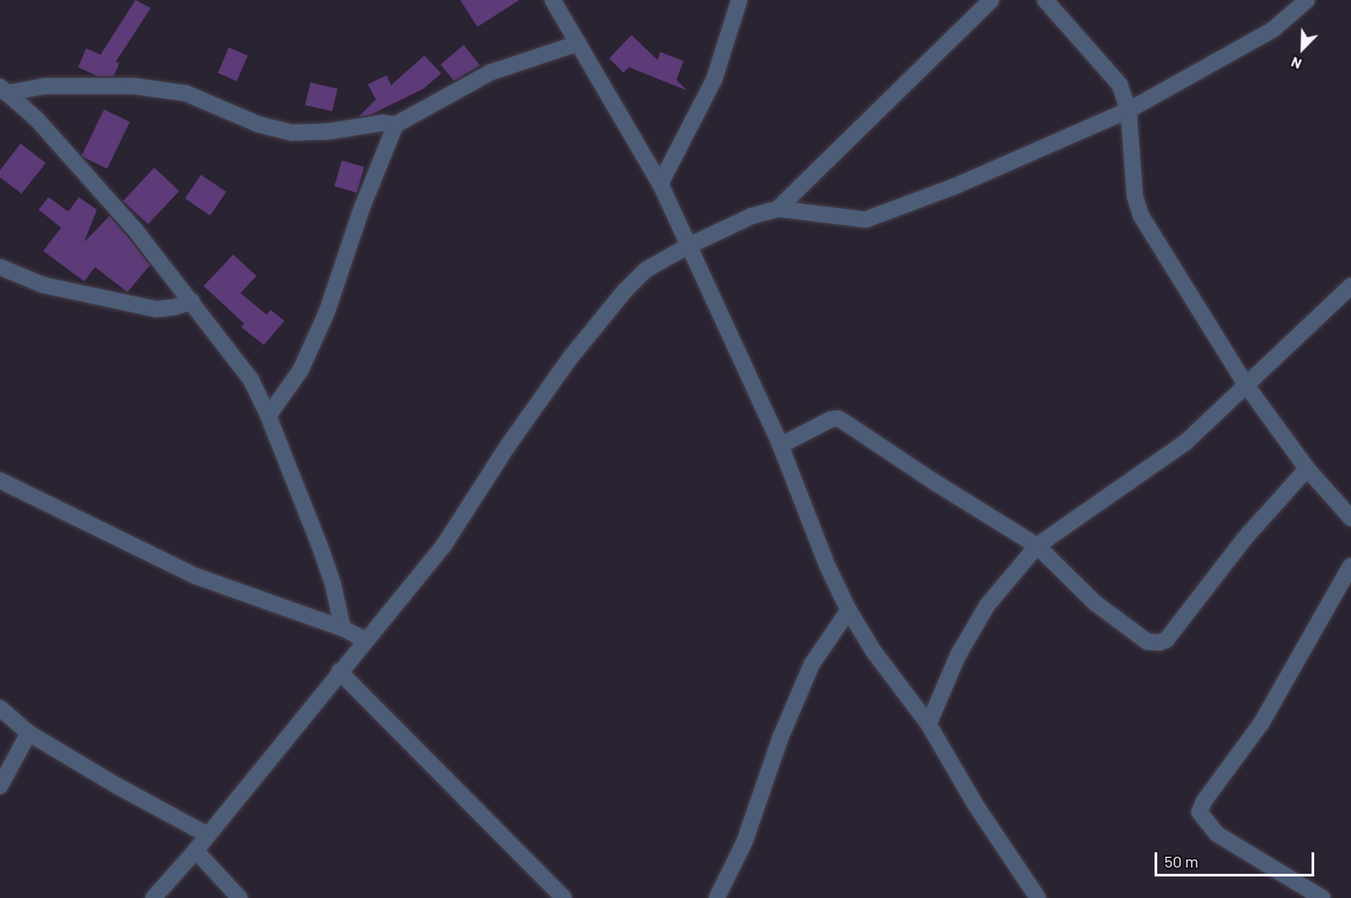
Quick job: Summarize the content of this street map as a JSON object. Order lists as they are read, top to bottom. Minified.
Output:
{"scale_bar":"50 m","north":"bottom left"}
